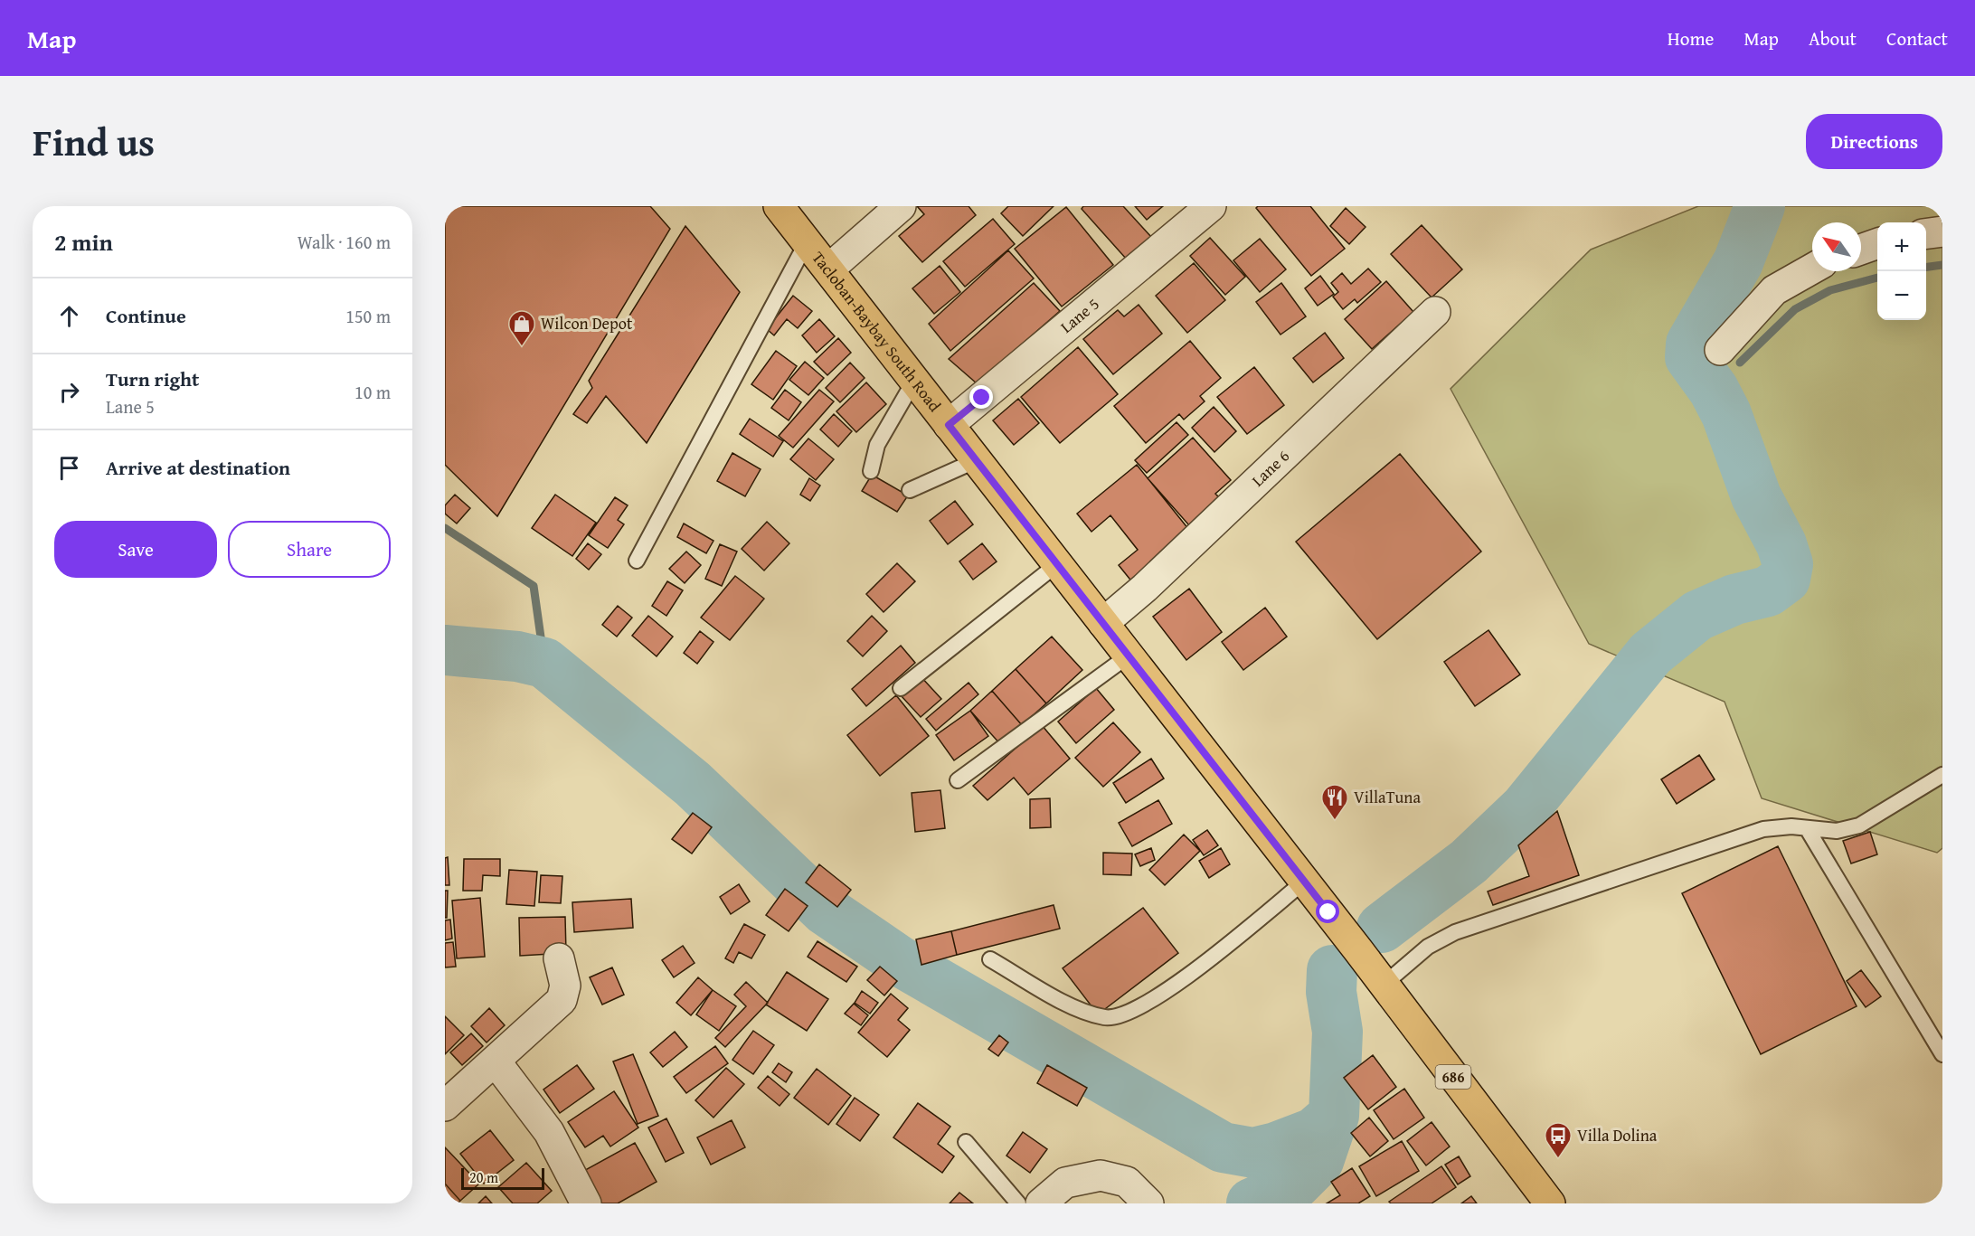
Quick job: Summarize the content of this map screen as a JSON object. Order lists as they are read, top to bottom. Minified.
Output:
{"streets":{"main road":["Tacloban-Baybay South Road","686"],"street":["Lane 5","Lane 6"]},"crossings":[["Lane 5","Tacloban-Baybay South Road"],["Tacloban-Baybay South Road","Lane 6"]],"places":{"shop":["Wilcon Depot"],"restaurant":["VillaTuna"],"bus stop":["Villa Dolina"]},"scale_bar":"20 m","north":"top left","page":{"header":"Map","nav":["Home","Map","About","Contact"],"title":"Find us","buttons":["Directions",["Save","Share"]],"heading":["2 min","Walk · 160 m"],"map_buttons":["+","−"],"list":[["Continue","150 m"],["Turn right","Lane 5","10 m"],"Arrive at destination"],"scale":"20 m"}}
